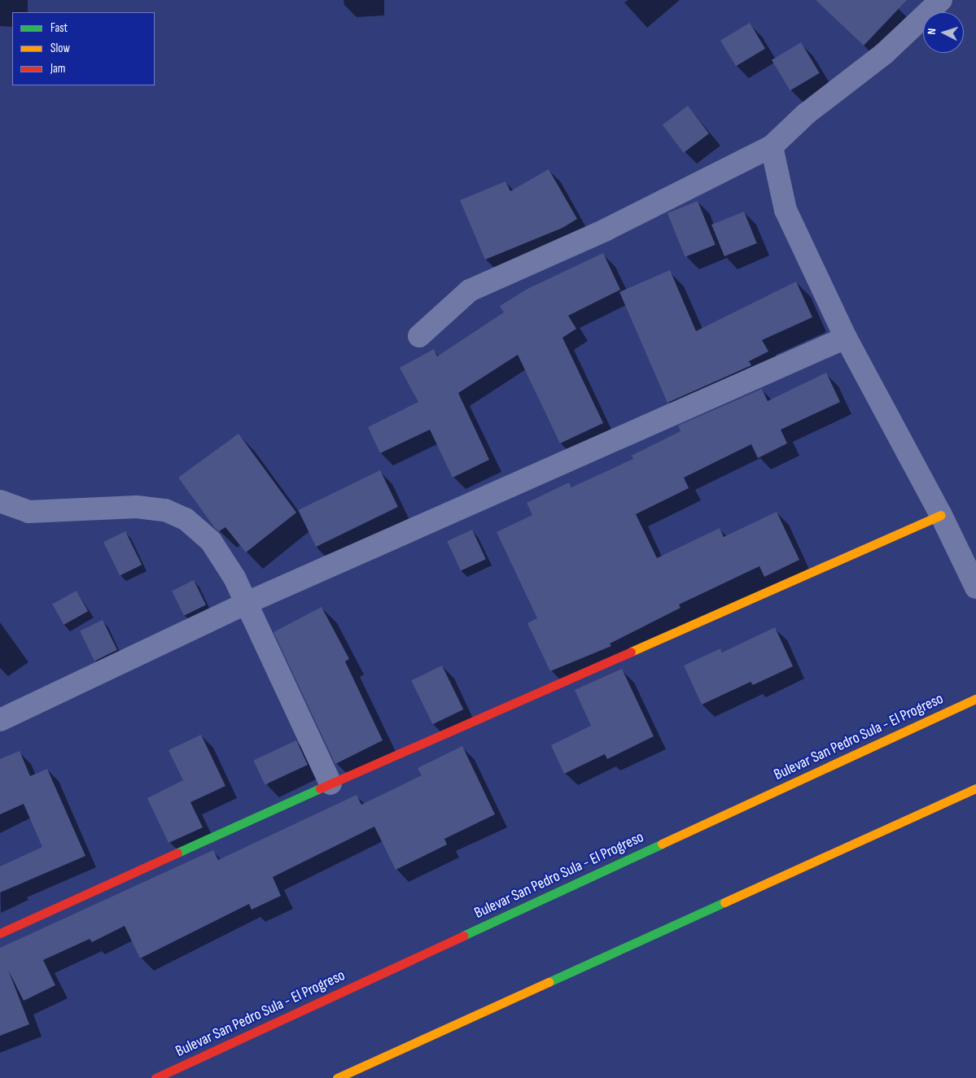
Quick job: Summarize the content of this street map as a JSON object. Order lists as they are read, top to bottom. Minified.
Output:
{"streets":{"main road":["Bulevar San Pedro Sula - El Progreso"]},"legend":["Fast","Slow","Jam"],"north":"left"}
